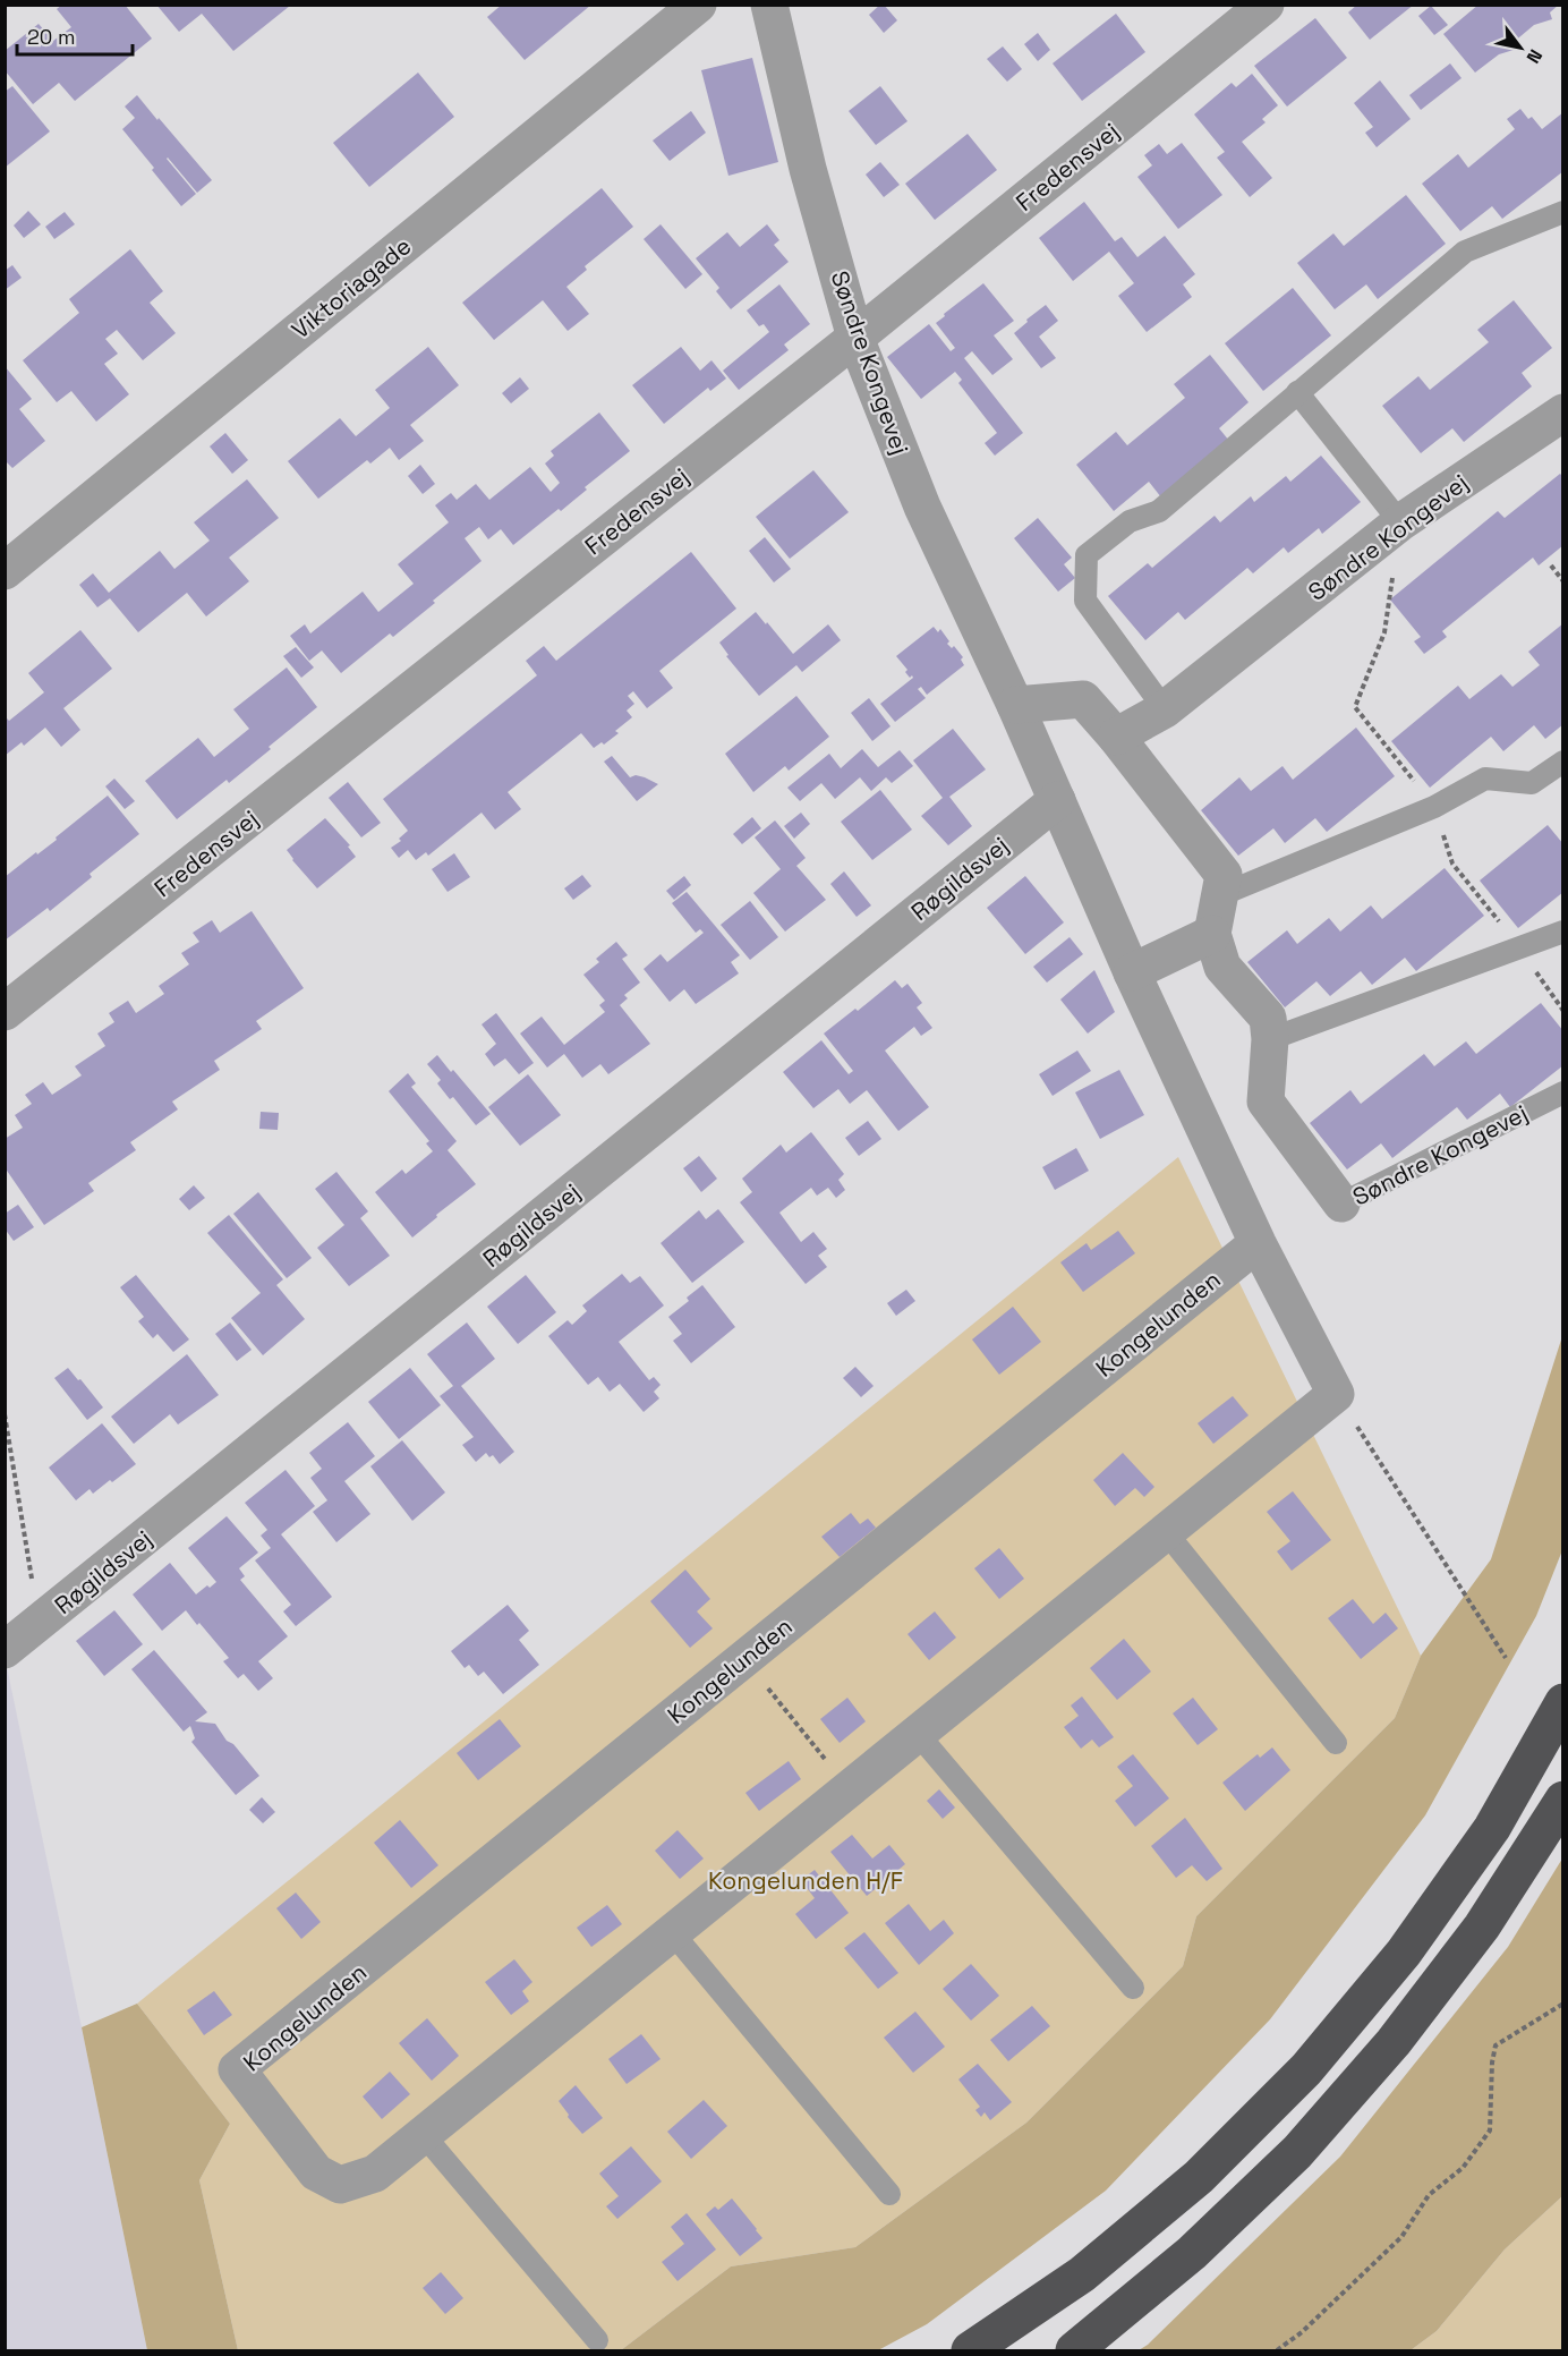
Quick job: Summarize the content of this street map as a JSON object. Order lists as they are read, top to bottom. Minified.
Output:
{"streets":{"street":["Fredensvej","Viktoriagade","Søndre Kongevej","Røgildsvej","Kongelunden"]},"crossings":[["Fredensvej","Søndre Kongevej"],["Søndre Kongevej","Røgildsvej"],["Søndre Kongevej","Kongelunden"]],"parks":["Kongelunden H/F"],"scale_bar":"20 m","north":"bottom right"}
